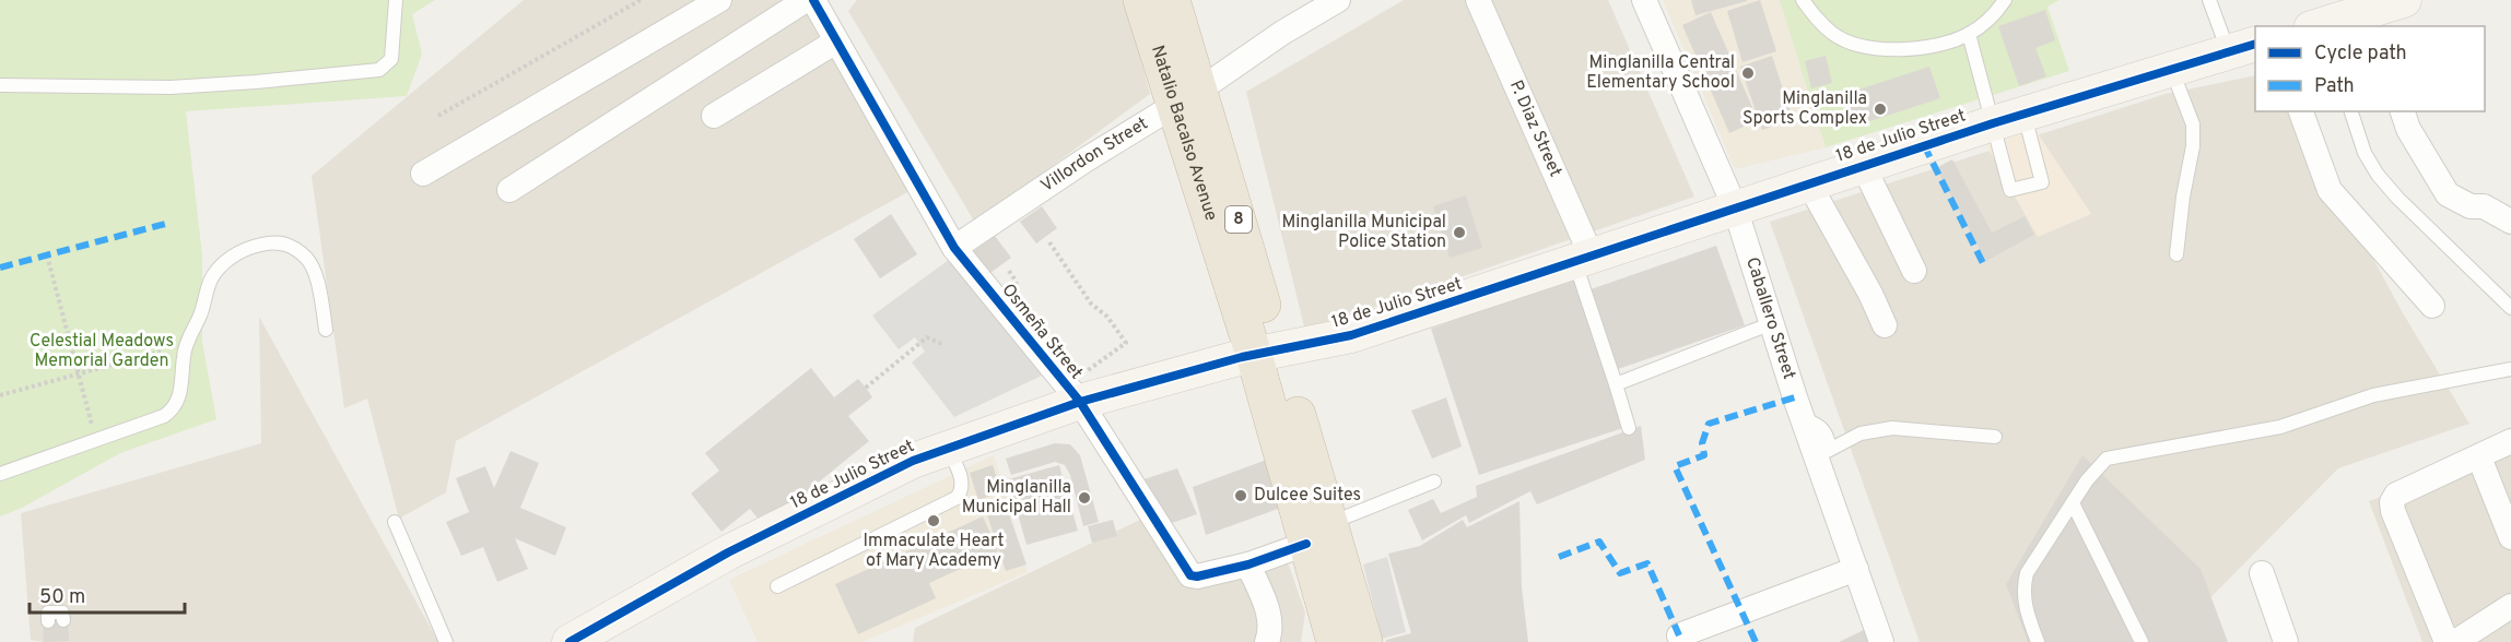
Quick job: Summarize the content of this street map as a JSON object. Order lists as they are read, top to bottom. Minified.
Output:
{"streets":{"highway":["Natalio Bacalso Avenue","8"],"street":["P. Diaz Street","18 de Julio Street","Villordon Street","Caballero Street","Osmeña Street"]},"crossings":[["P. Diaz Street","18 de Julio Street"],["Natalio Bacalso Avenue","18 de Julio Street"],["Natalio Bacalso Avenue","Villordon Street"],["Natalio Bacalso Avenue","Osmeña Street"],["18 de Julio Street","Caballero Street"],["18 de Julio Street","Osmeña Street"],["Villordon Street","Osmeña Street"]],"parks":["Celestial Meadows Memorial Garden"],"places":["Minglanilla Central Elementary School","Minglanilla Sports Complex","Minglanilla Municipal Police Station","Dulcee Suites","Minglanilla Municipal Hall","Immaculate Heart of Mary Academy"],"legend":["Cycle path","Path"],"scale_bar":"50 m"}
